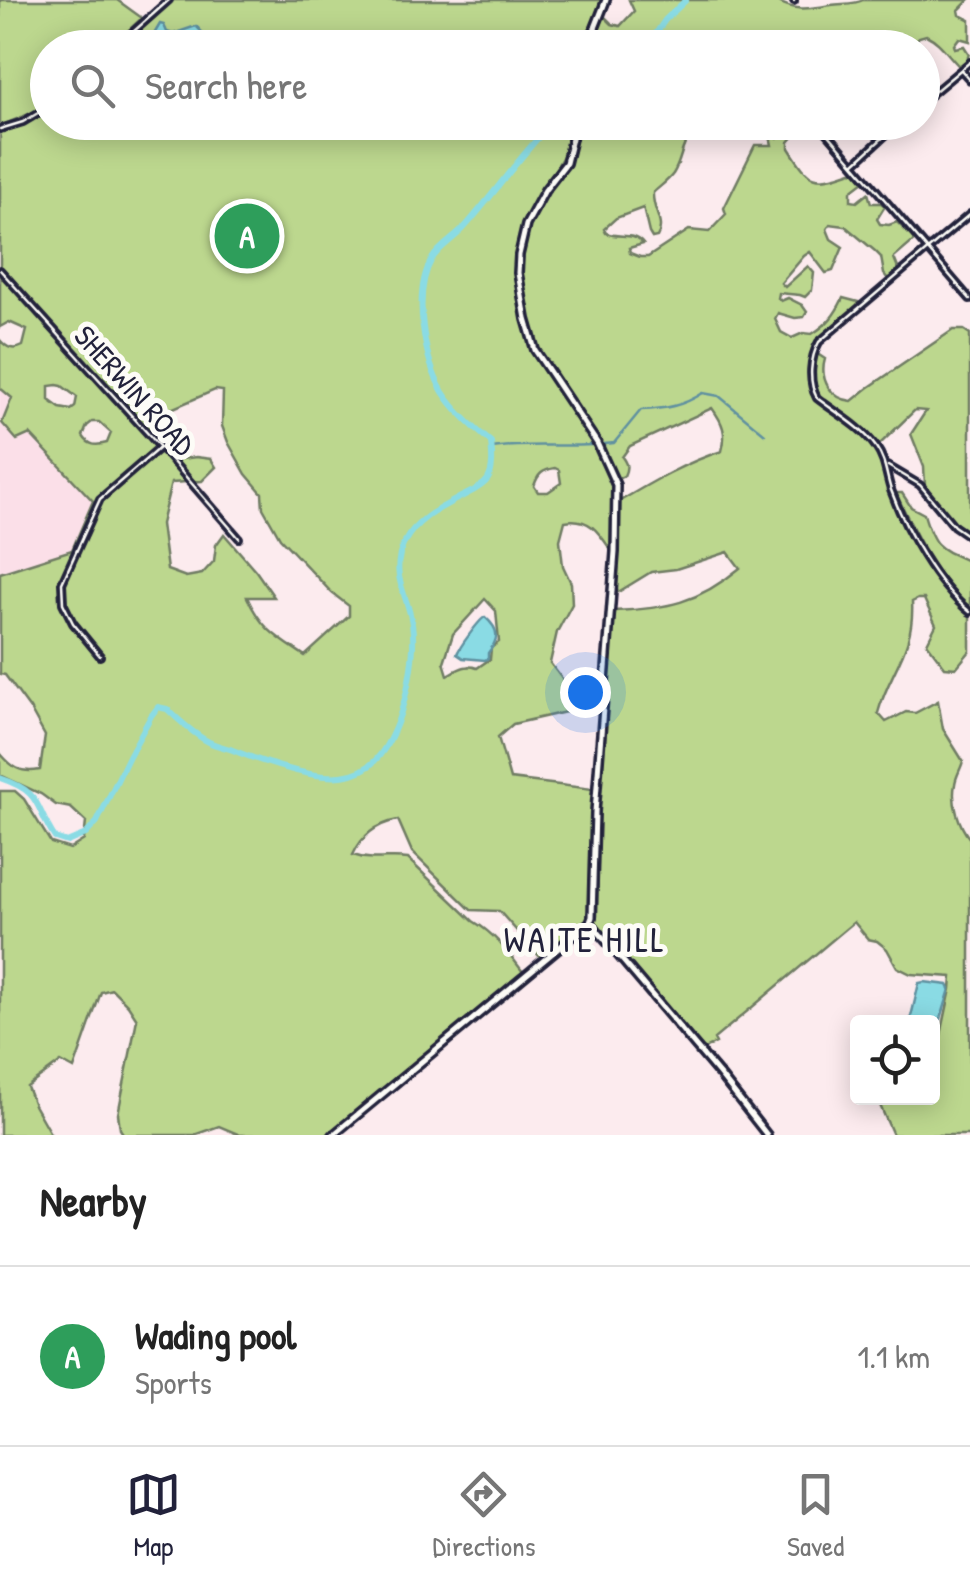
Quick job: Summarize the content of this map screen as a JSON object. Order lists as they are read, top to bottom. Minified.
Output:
{"streets":{"street":["SHERWIN ROAD"]},"districts":["WAITE HILL"],"page":{"search":"Search here","pins":"A","heading":"Nearby","list":[{"mark":"A","name":"Wading pool","note":"Sports","value":"1.1 km"}],"nav":["Map","Directions","Saved"]}}
